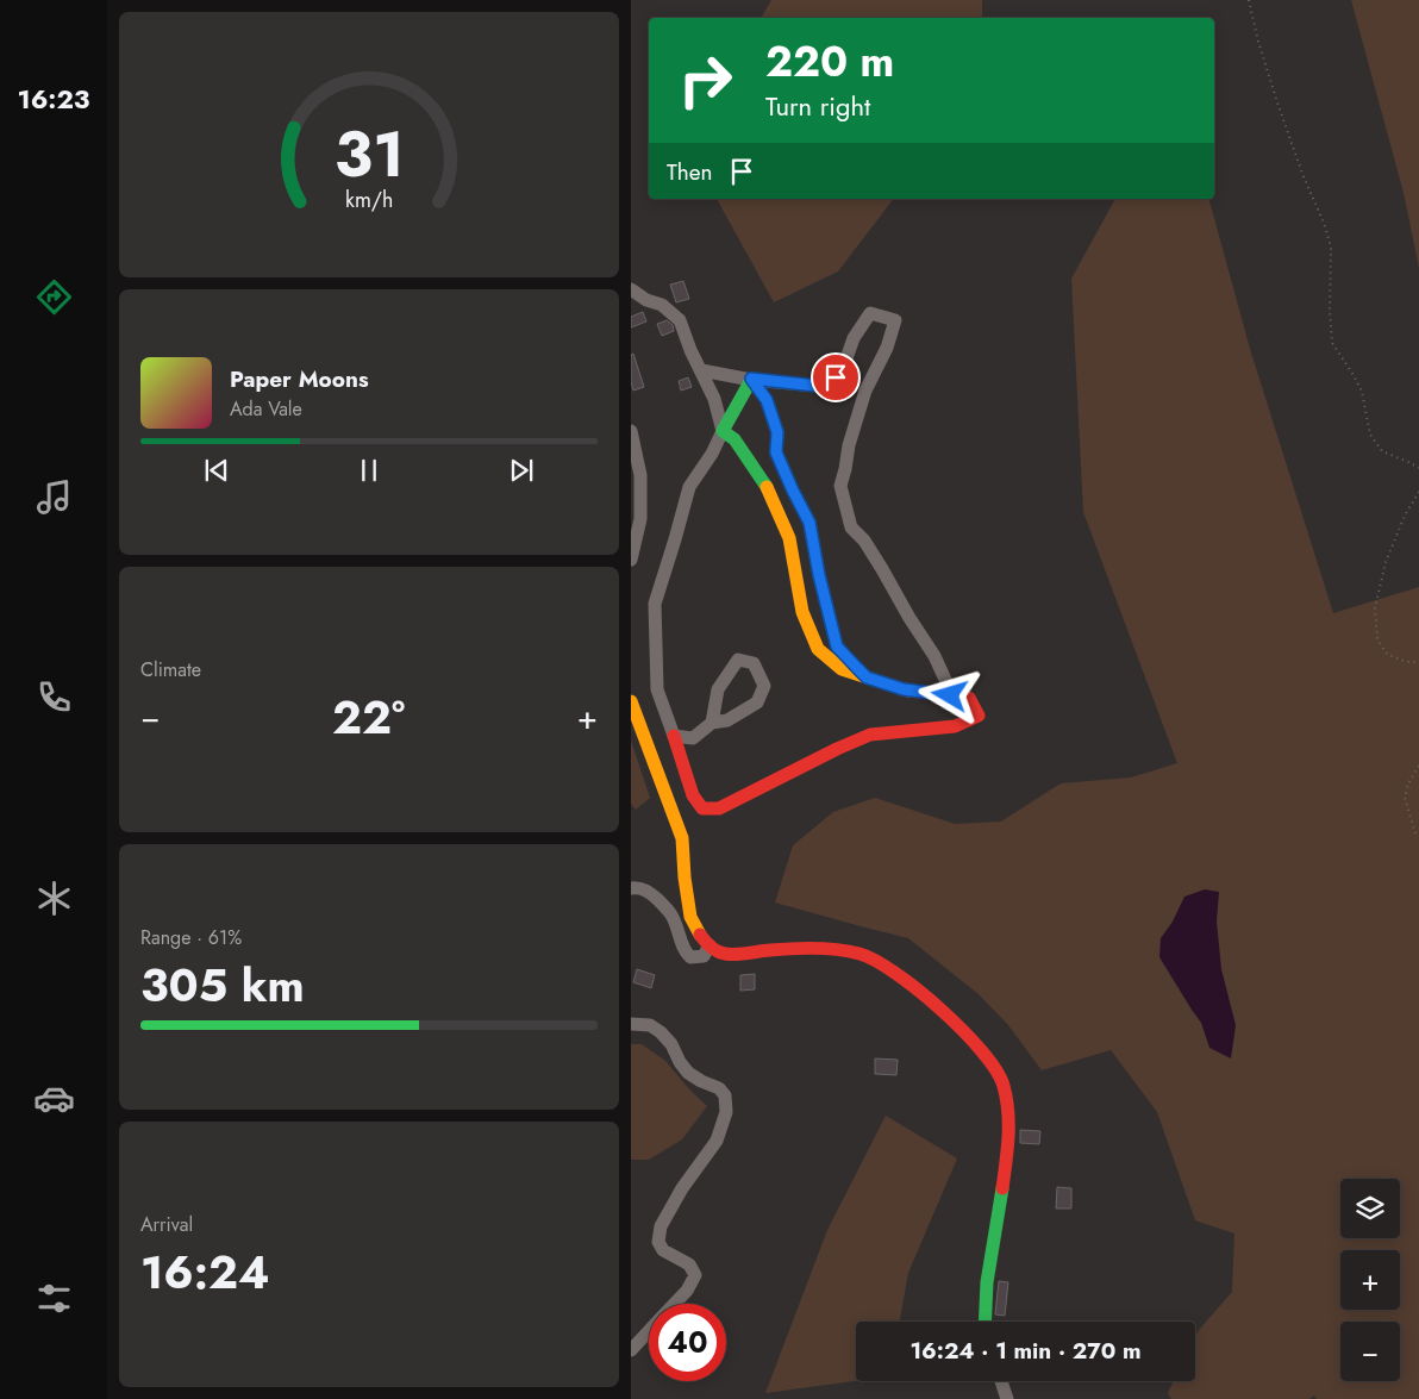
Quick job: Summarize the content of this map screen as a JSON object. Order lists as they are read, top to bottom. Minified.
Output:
{"page":{"tabs":"16:23","turn":["220 m","Turn right"],"then":"Then","song":["Paper Moons","Ada Vale"],"tile":["Climate",["Range · 61%","305 km"],["Arrival","16:24"]],"heat":["−","22°","+"],"map_buttons":["+","−"],"limit":"40","trip":"16:24 · 1 min · 270 m","gauge":["31","km/h"]}}
